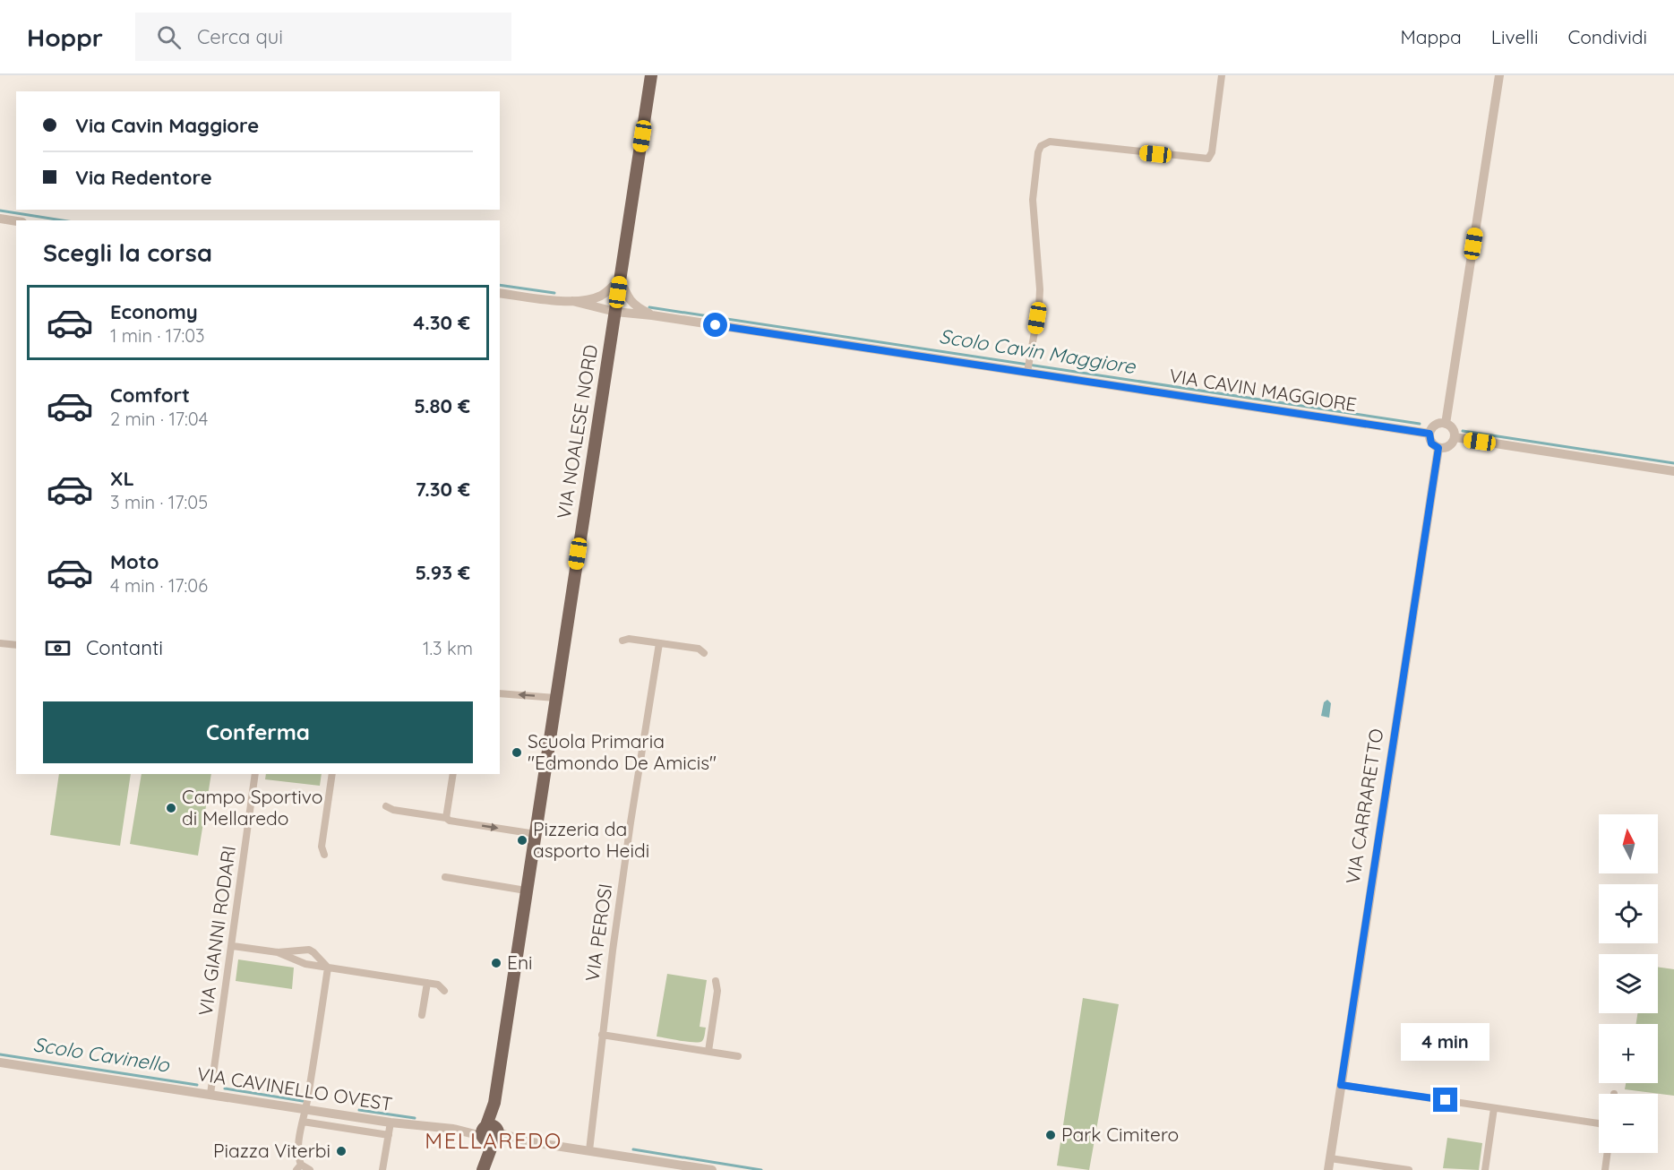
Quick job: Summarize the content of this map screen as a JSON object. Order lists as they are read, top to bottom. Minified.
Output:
{"streets":{"main road":["VIA NOALESE NORD"],"street":["VIA CAVIN MAGGIORE","VIA CARRARETTO","VIA GIANNI RODARI","VIA PEROSI","VIA CAVINELLO OVEST"]},"crossings":[["VIA CAVIN MAGGIORE","VIA NOALESE NORD"],["VIA CAVIN MAGGIORE","VIA CARRARETTO"],["VIA NOALESE NORD","VIA CAVINELLO OVEST"],["VIA GIANNI RODARI","VIA CAVINELLO OVEST"]],"districts":["MELLAREDO"],"water":["Scolo Cavin Maggiore","Scolo Cavinello"],"places":["Scuola Primaria \"Edmondo De Amicis\"","Campo Sportivo di Mellaredo","Pizzeria da asporto Heidi","Eni","Park Cimitero","Piazza Viterbi"],"north":"top","page":{"header":"Hoppr","search":"Cerca qui","nav":["Mappa","Livelli","Condividi"],"banner":["Via Cavin Maggiore","Via Redentore"],"heading":"Scegli la corsa","list":[{"name":"Economy","note":"1 min · 17:03","value":"4.30 €"},{"name":"Comfort","note":"2 min · 17:04","value":"5.80 €"},{"name":"XL","note":"3 min · 17:05","value":"7.30 €"},{"name":"Moto","note":"4 min · 17:06","value":"5.93 €"}],"pay":["Contanti","1.3 km"],"buttons":"Conferma","map_buttons":["+","−"],"bubble":"4 min"}}
